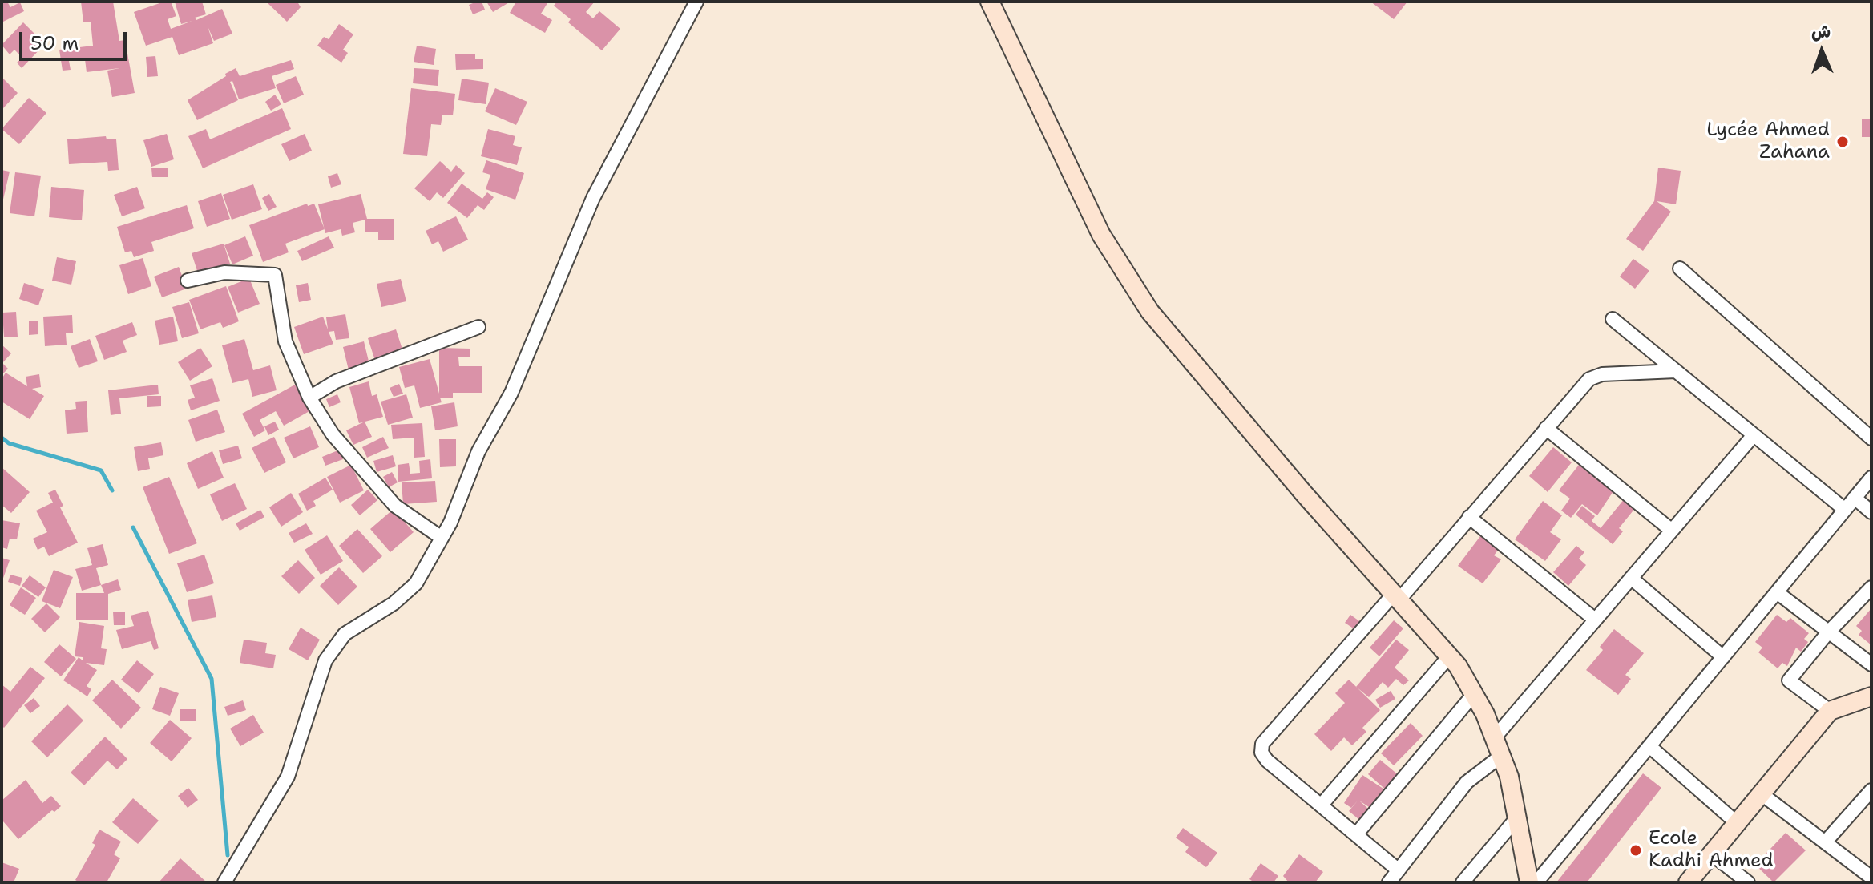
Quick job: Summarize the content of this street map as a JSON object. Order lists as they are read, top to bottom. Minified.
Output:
{"places":["Lycée Ahmed Zahana","Ecole Kadhi Ahmed"],"scale_bar":"50 m","north":"top"}
